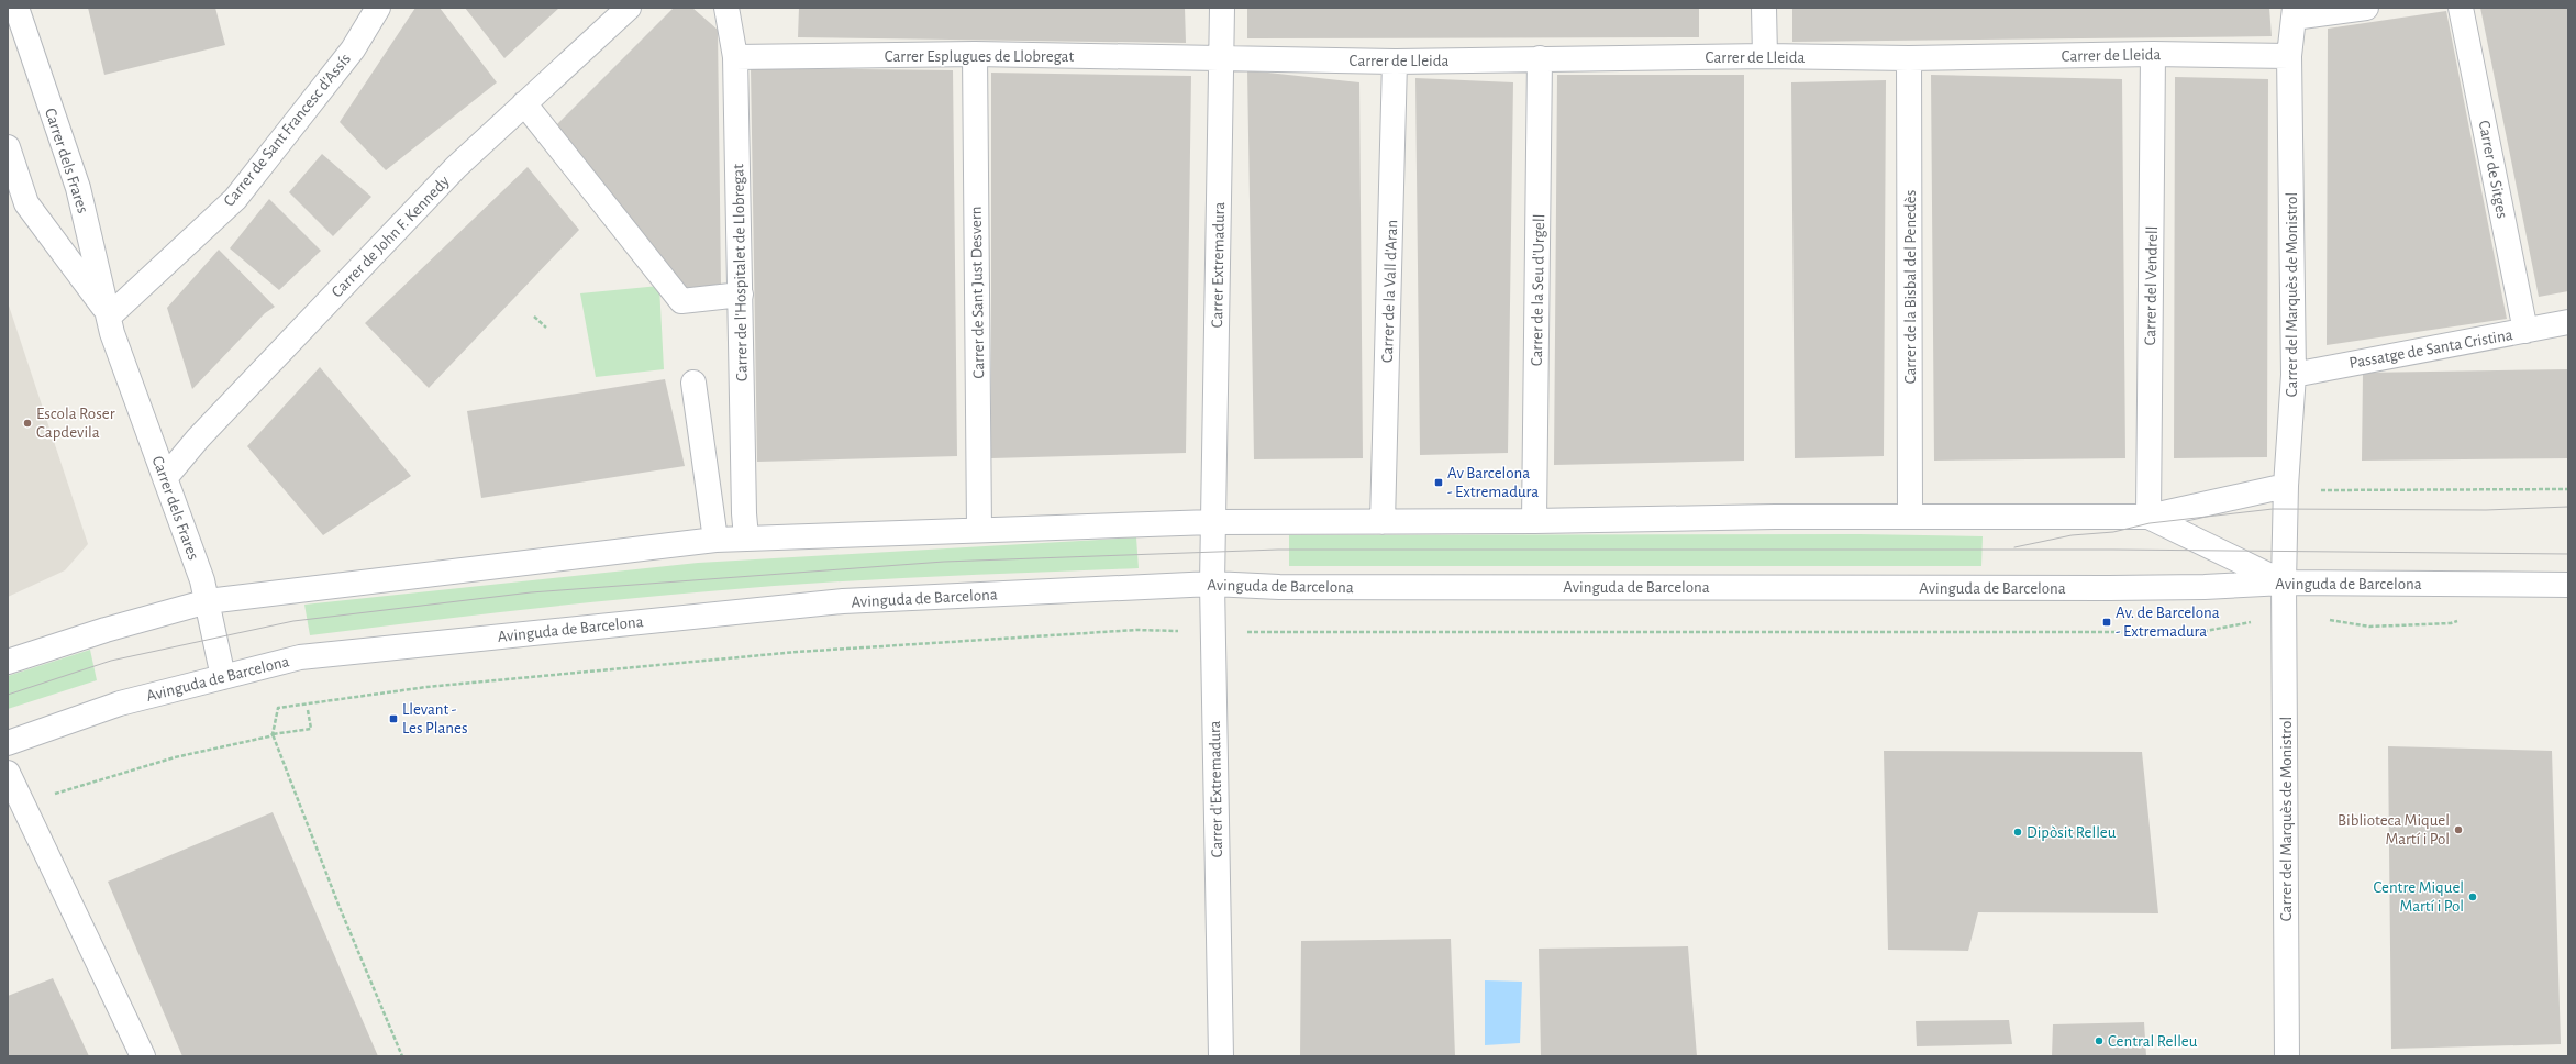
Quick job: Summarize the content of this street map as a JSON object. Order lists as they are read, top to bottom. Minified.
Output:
{"streets":{"street":["Carrer de Lleida","Carrer Esplugues de Llobregat","Carrer de Sant Francesc d'Assís","Carrer dels Frares","Carrer de Sitges","Carrer de John F. Kennedy","Carrer Extremadura","Carrer de l'Hospitalet de Llobregat","Carrer del Vendrell","Carrer de la Bisbal del Penedès","Carrer de la Seu d'Urgell","Carrer de la Vall d'Aran","Carrer de Sant Just Desvern","Carrer del Marquès de Monistrol","Passatge de Santa Cristina","Avinguda de Barcelona","Carrer d'Extremadura"]},"crossings":[["Carrer de Lleida","Carrer Esplugues de Llobregat"],["Carrer de Lleida","Carrer Extremadura"],["Carrer de Lleida","Carrer del Vendrell"],["Carrer de Lleida","Carrer de la Bisbal del Penedès"],["Carrer de Lleida","Carrer de la Seu d'Urgell"],["Carrer de Lleida","Carrer de la Vall d'Aran"],["Carrer de Lleida","Carrer del Marquès de Monistrol"],["Carrer Esplugues de Llobregat","Carrer Extremadura"],["Carrer Esplugues de Llobregat","Carrer de l'Hospitalet de Llobregat"],["Carrer Esplugues de Llobregat","Carrer de Sant Just Desvern"],["Carrer de Sant Francesc d'Assís","Carrer dels Frares"],["Carrer dels Frares","Carrer de John F. Kennedy"],["Carrer dels Frares","Avinguda de Barcelona"],["Carrer de Sitges","Passatge de Santa Cristina"],["Carrer Extremadura","Carrer d'Extremadura"],["Carrer del Marquès de Monistrol","Passatge de Santa Cristina"],["Carrer del Marquès de Monistrol","Avinguda de Barcelona"],["Avinguda de Barcelona","Carrer d'Extremadura"]],"places":{"other":["Escola Roser Capdevila","Biblioteca Miquel Martí i Pol","Dipòsit Relleu","Centre Miquel Martí i Pol","Central Relleu"],"transit":["Av Barcelona - Extremadura","Av. de Barcelona - Extremadura","Llevant - Les Planes"]}}
